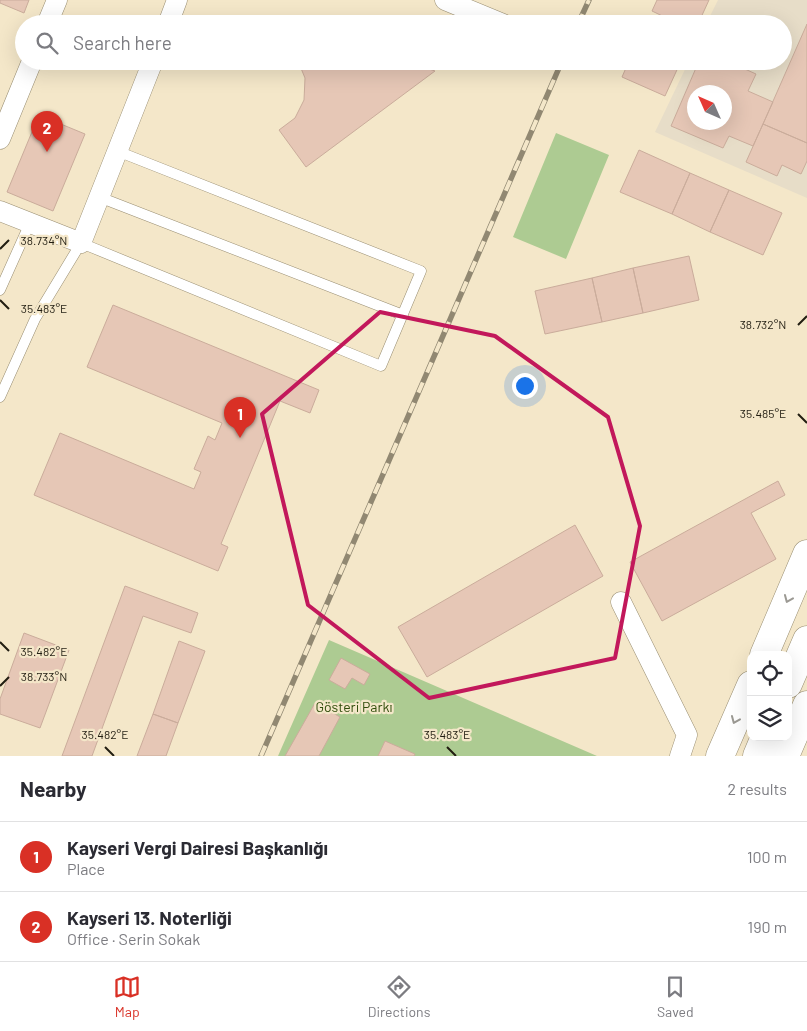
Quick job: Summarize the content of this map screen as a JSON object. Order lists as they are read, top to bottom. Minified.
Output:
{"parks":["Gösteri Parkı"],"north":"top left","page":{"search":"Search here","pins":["2","1"],"heading":["Nearby","2 results"],"list":[{"mark":"1","name":"Kayseri Vergi Dairesi Başkanlığı","note":"Place","value":"100 m"},{"mark":"2","name":"Kayseri 13. Noterliği","note":"Office · Serin Sokak","value":"190 m"}],"nav":["Map","Directions","Saved"]},"coordinates":["38.734°N","35.483°E","38.732°N","35.485°E","35.482°E","38.733°N"]}
